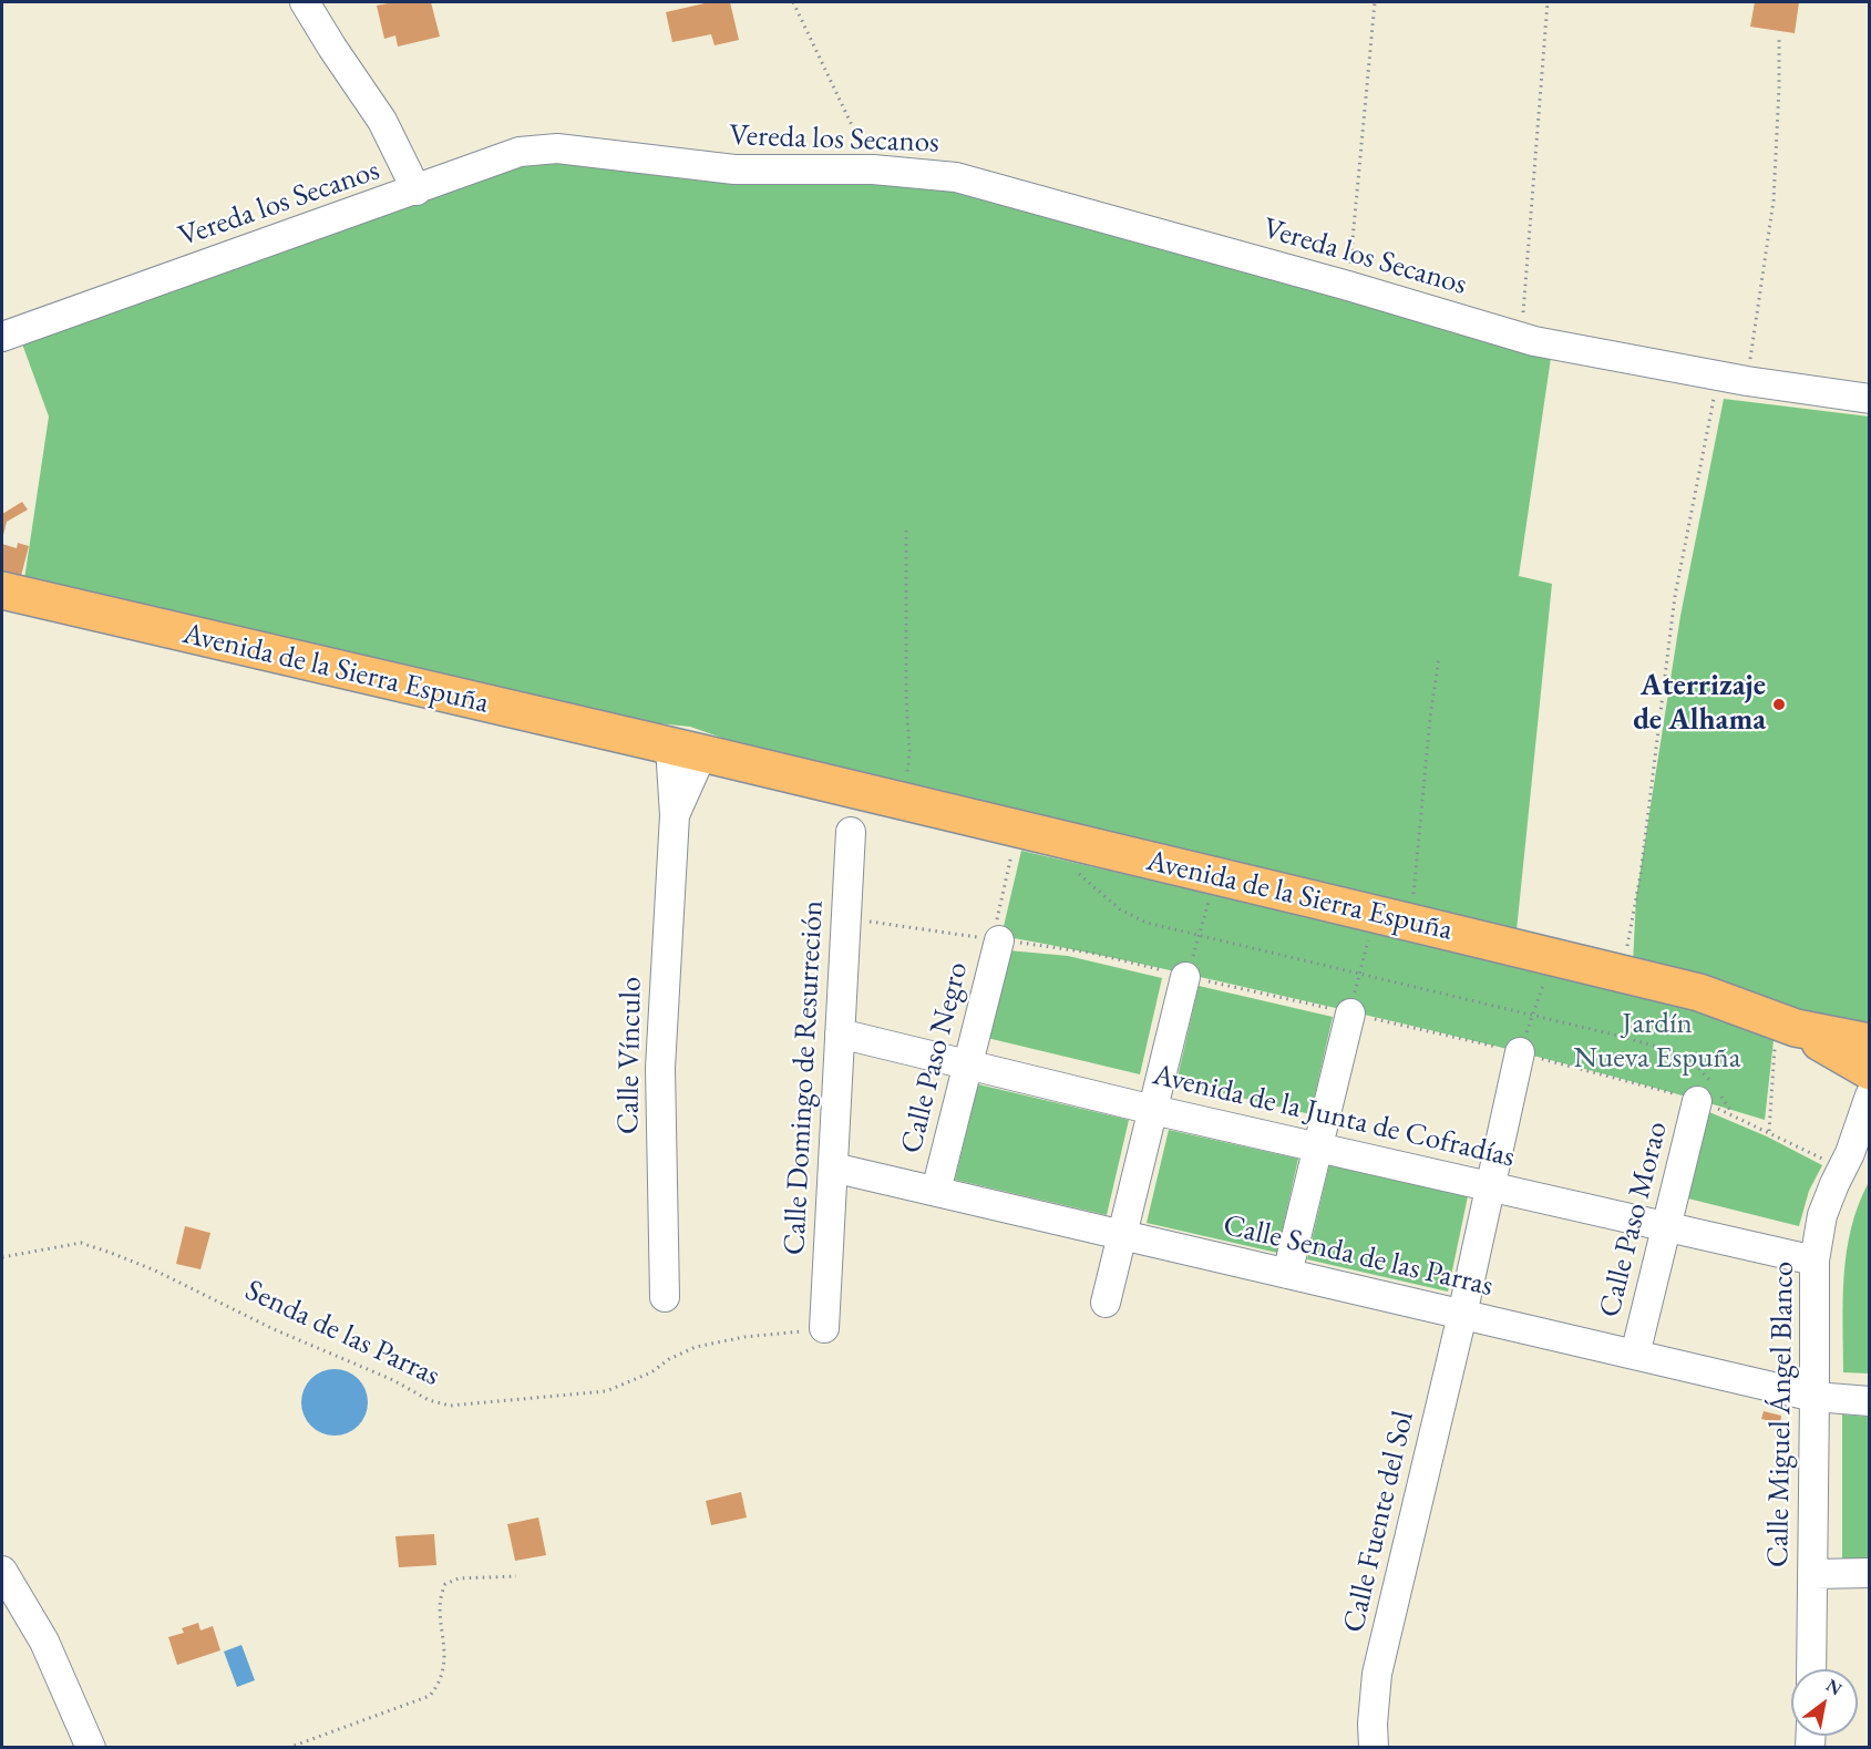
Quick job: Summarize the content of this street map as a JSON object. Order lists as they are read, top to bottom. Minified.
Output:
{"streets":{"main road":["Avenida de la Sierra Espuña"],"street":["Vereda los Secanos","Calle Vínculo","Calle Paso Negro","Calle Domingo de Resurreción","Avenida de la Junta de Cofradías","Calle Paso Morao","Calle Senda de las Parras","Calle Miguel Ángel Blanco","Calle Fuente del Sol"],"path":["Senda de las Parras"]},"crossings":[["Avenida de la Sierra Espuña","Calle Vínculo"],["Calle Paso Negro","Avenida de la Junta de Cofradías"],["Calle Paso Negro","Calle Senda de las Parras"],["Calle Domingo de Resurreción","Avenida de la Junta de Cofradías"],["Calle Domingo de Resurreción","Calle Senda de las Parras"],["Calle Domingo de Resurreción","Senda de las Parras"],["Avenida de la Junta de Cofradías","Calle Paso Morao"],["Avenida de la Junta de Cofradías","Calle Miguel Ángel Blanco"],["Avenida de la Junta de Cofradías","Calle Fuente del Sol"],["Calle Paso Morao","Calle Senda de las Parras"],["Calle Senda de las Parras","Calle Miguel Ángel Blanco"],["Calle Senda de las Parras","Calle Fuente del Sol"]],"parks":["Jardín Nueva Espuña"],"places":["Aterrizaje de Alhama"],"north":"top right"}
